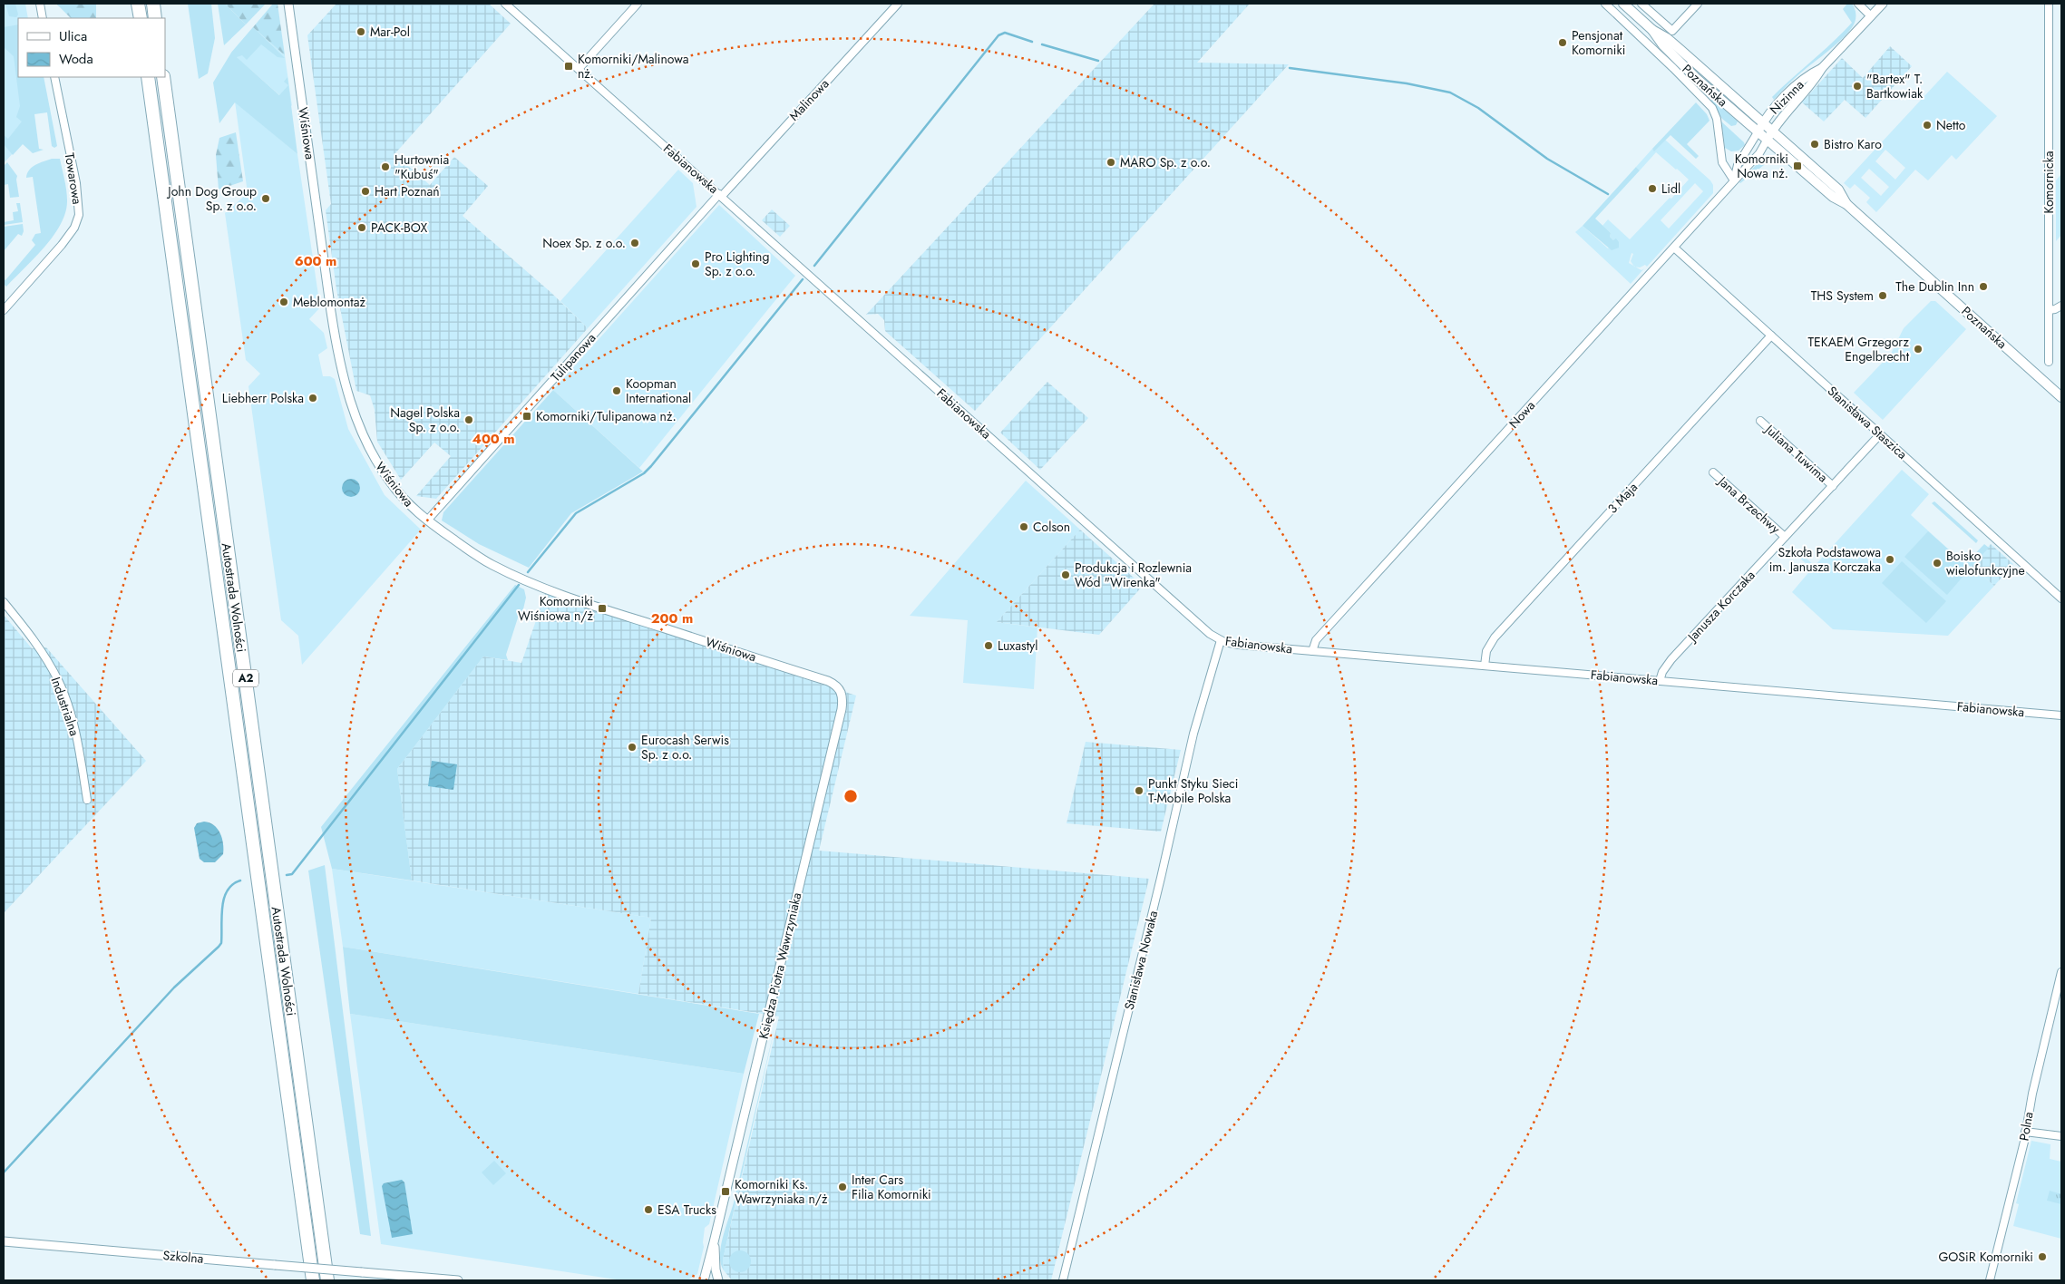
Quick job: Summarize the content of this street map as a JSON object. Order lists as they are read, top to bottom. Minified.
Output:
{"streets":{"highway":["Autostrada Wolności","A2"],"main road":["Poznańska"],"street":["Nizinna","Malinowa","Wiśniowa","Fabianowska","Towarowa","Komornicka","Tulipanowa","Nowa","Stanisława Staszica","Juliana Tuwima","3 Maja","Jana Brzechwy","Janusza Korczaka","Industrialna","Stanisława Nowaka","Księdza Piotra Wawrzyniaka","Polna","Szkolna"]},"crossings":[["Poznańska","Nizinna"],["Poznańska","Nowa"],["Nizinna","Nowa"],["Malinowa","Fabianowska"],["Malinowa","Tulipanowa"],["Wiśniowa","Tulipanowa"],["Wiśniowa","Księdza Piotra Wawrzyniaka"],["Fabianowska","Tulipanowa"],["Fabianowska","Nowa"],["Fabianowska","3 Maja"],["Fabianowska","Janusza Korczaka"],["Fabianowska","Stanisława Nowaka"],["Nowa","Stanisława Staszica"],["Stanisława Staszica","3 Maja"],["Stanisława Staszica","Janusza Korczaka"],["Juliana Tuwima","Janusza Korczaka"],["Jana Brzechwy","Janusza Korczaka"]],"places":{"other":["Mar-Pol","Pensjonat Komorniki","\"Bartex\" T. Bartkowiak","Netto","Bistro Karo","MARO Sp. z o.o.","Hurtownia \"Kubuś\"","Lidl","Hart Poznań","John Dog Group Sp. z o.o.","PACK-BOX","Noex Sp. z o.o.","Pro Lighting Sp. z o.o.","The Dublin Inn","THS System","Meblomontaż","TEKAEM Grzegorz Engelbrecht","Koopman International","Liebherr Polska","Nagel Polska Sp. z o.o.","Colson","Szkoła Podstawowa im. Janusza Korczaka","Boisko wielofunkcyjne","Produkcja i Rozlewnia Wód \"Wirenka\"","Luxastyl","Eurocash Serwis Sp. z o.o.","Punkt Styku Sieci T-Mobile Polska","Inter Cars Filia Komorniki","ESA Trucks","GOSiR Komorniki"],"transit":["Komorniki/Malinowa nż.","Komorniki Nowa nż.","Komorniki/Tulipanowa nż.","Komorniki Wiśniowa n/ż","Komorniki Ks. Wawrzyniaka n/ż"]},"legend":["Ulica","Woda"],"rings":["600 m","400 m","200 m"]}
